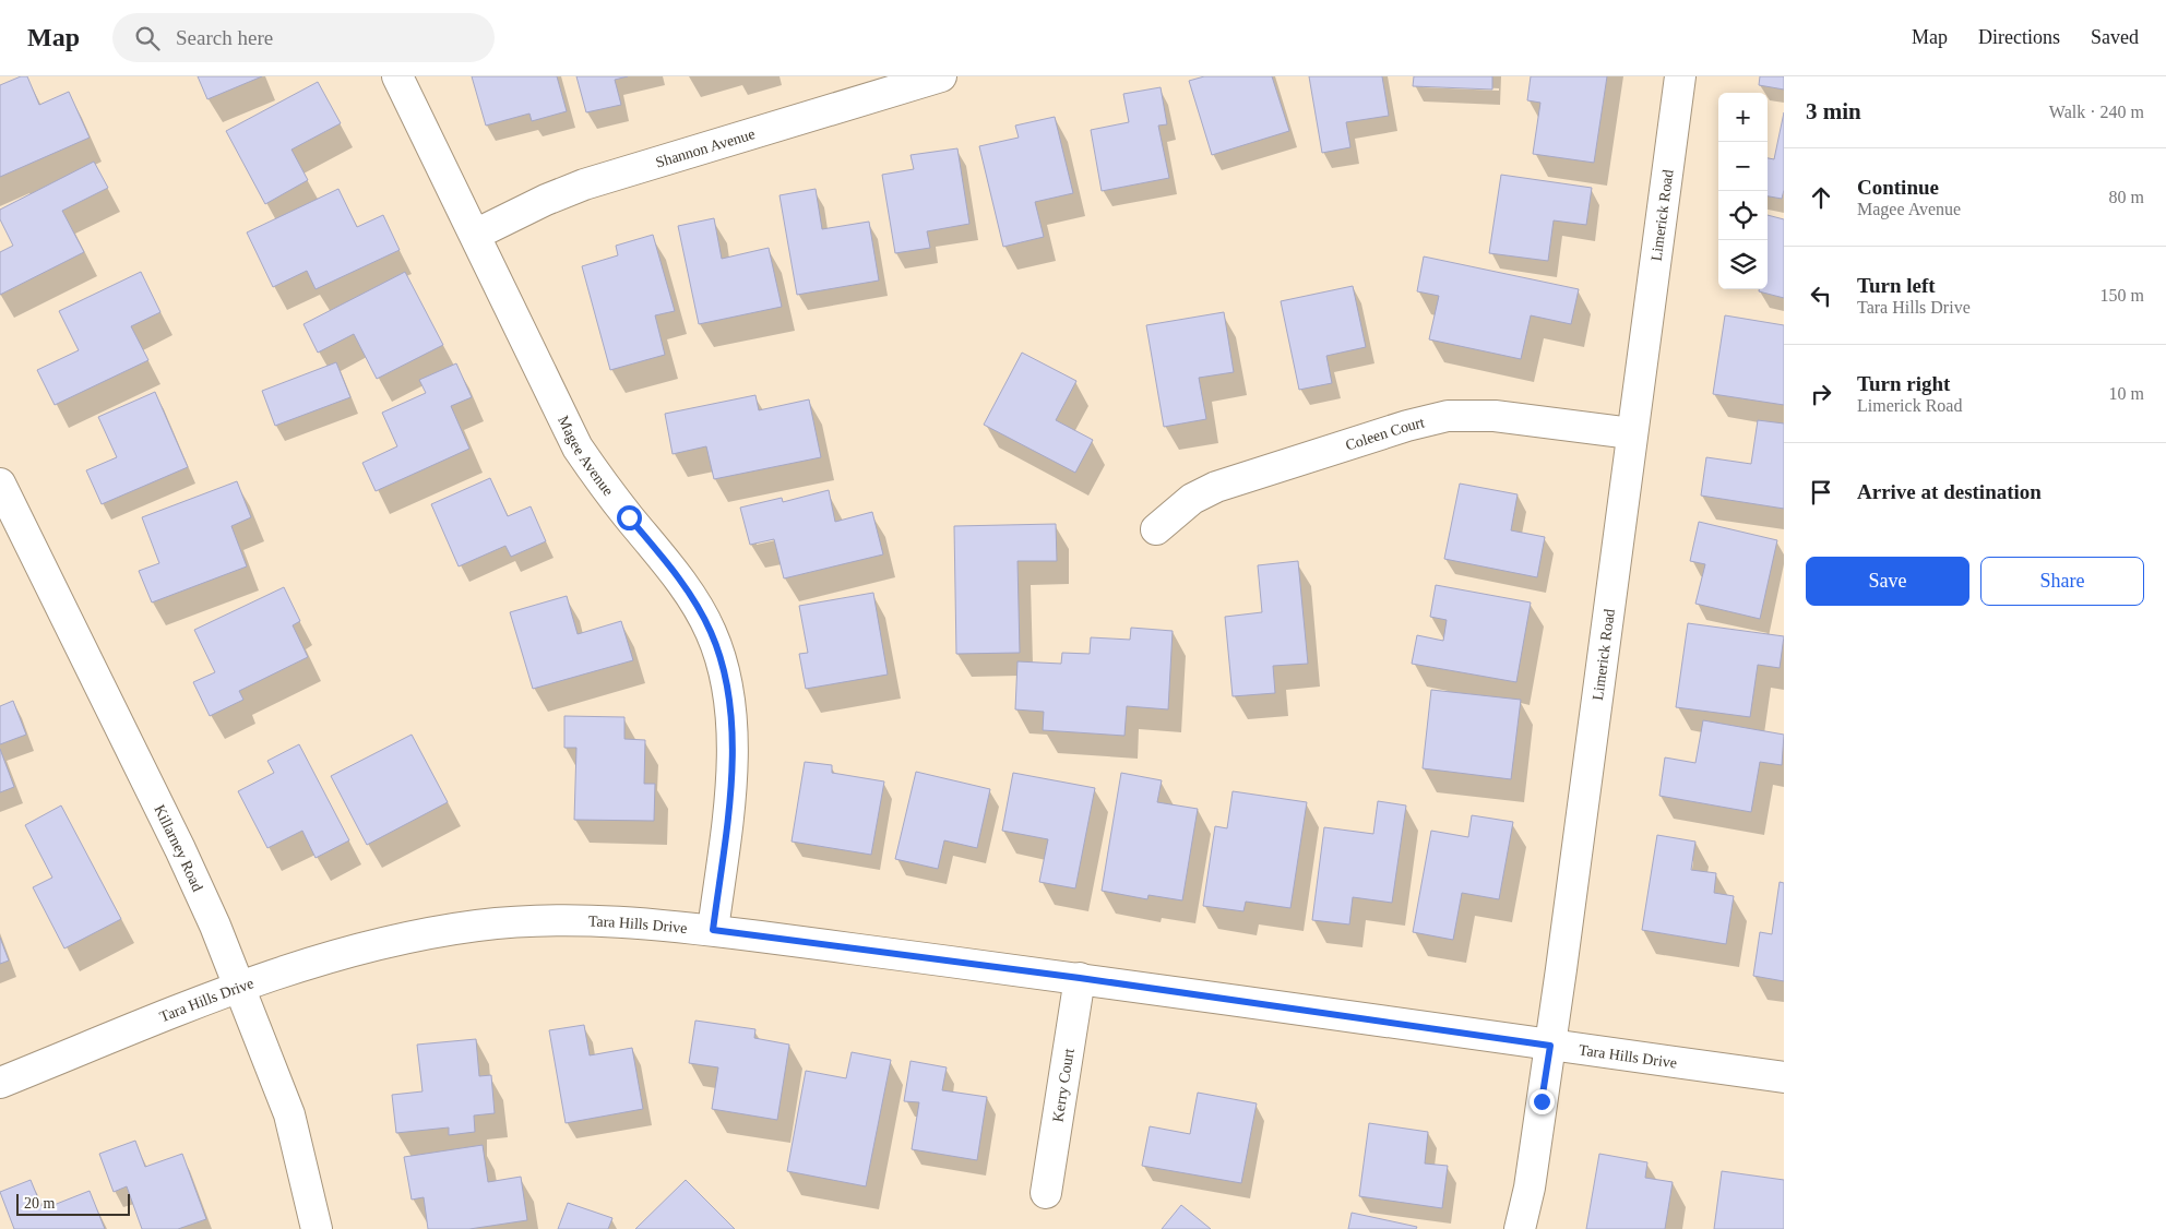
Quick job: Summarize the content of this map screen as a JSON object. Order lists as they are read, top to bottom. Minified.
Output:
{"streets":{"street":["Shannon Avenue","Limerick Road","Coleen Court","Magee Avenue","Killarney Road","Tara Hills Drive","Kerry Court"]},"crossings":[["Shannon Avenue","Magee Avenue"],["Limerick Road","Coleen Court"],["Limerick Road","Tara Hills Drive"],["Magee Avenue","Tara Hills Drive"],["Killarney Road","Tara Hills Drive"],["Tara Hills Drive","Kerry Court"]],"scale_bar":"20 m","page":{"header":"Map","search":"Search here","nav":["Map","Directions","Saved"],"heading":["3 min","Walk · 240 m"],"map_buttons":["+","−"],"list":[["Continue","Magee Avenue","80 m"],["Turn left","Tara Hills Drive","150 m"],["Turn right","Limerick Road","10 m"],"Arrive at destination"],"buttons":["Save","Share"],"scale":"20 m"}}
